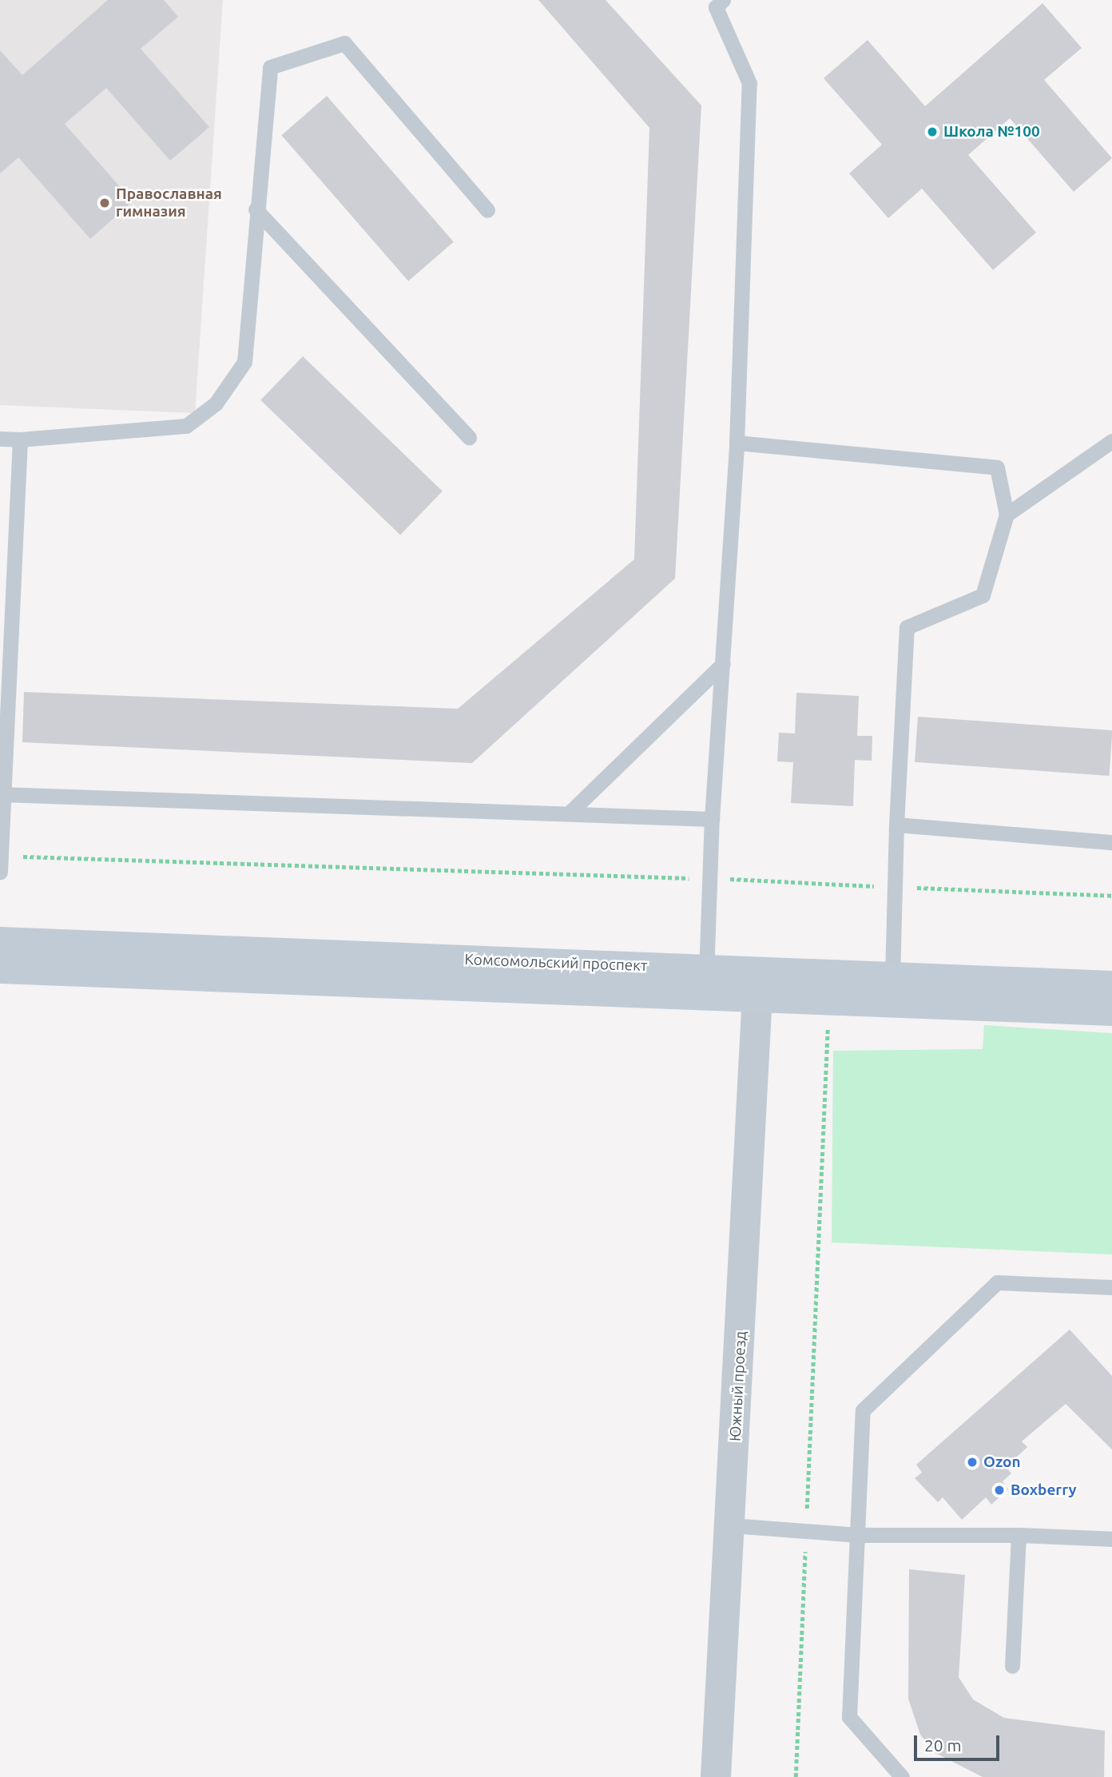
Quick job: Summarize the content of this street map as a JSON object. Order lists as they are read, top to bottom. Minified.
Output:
{"streets":{"main road":["Комсомольский проспект"],"street":["Южный проезд"]},"crossings":[["Комсомольский проспект","Южный проезд"]],"places":["Школа №100","Православная гимназия","Ozon","Boxberry"],"scale_bar":"20 m"}
